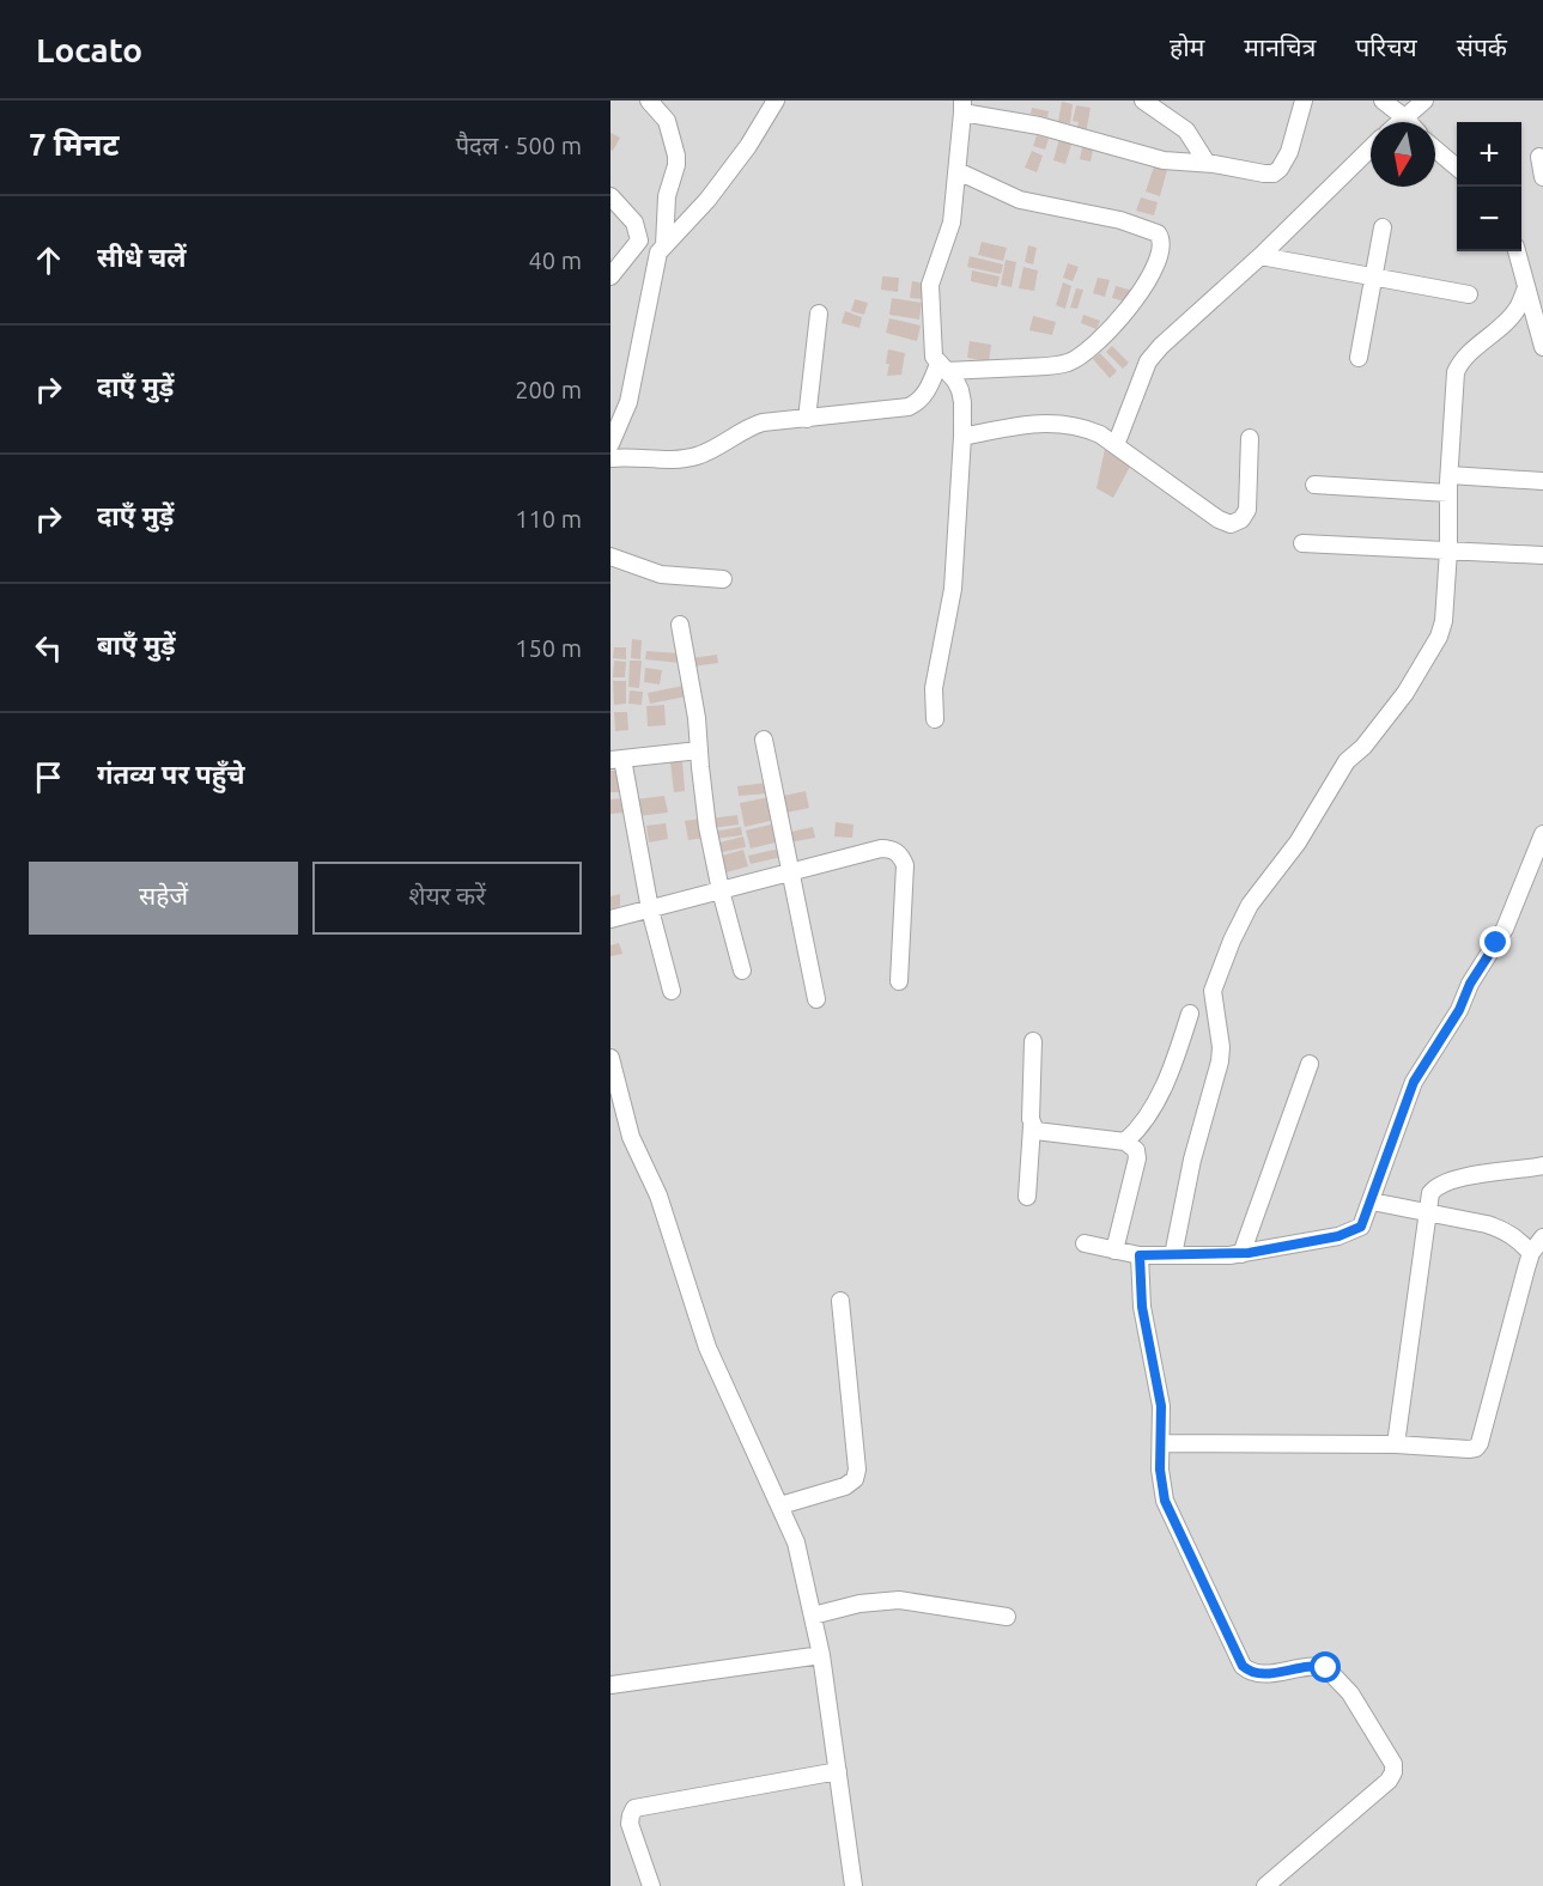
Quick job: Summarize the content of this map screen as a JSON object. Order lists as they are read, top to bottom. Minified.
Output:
{"north":"bottom","page":{"header":"Locato","nav":["होम","मानचित्र","परिचय","संपर्क"],"heading":["7 मिनट","पैदल · 500 m"],"map_buttons":["+","−"],"list":[["सीधे चलें","40 m"],["दाएँ मुड़ें","200 m"],["दाएँ मुड़ें","110 m"],["बाएँ मुड़ें","150 m"],"गंतव्य पर पहुँचे"],"buttons":["सहेजें","शेयर करें"]}}
